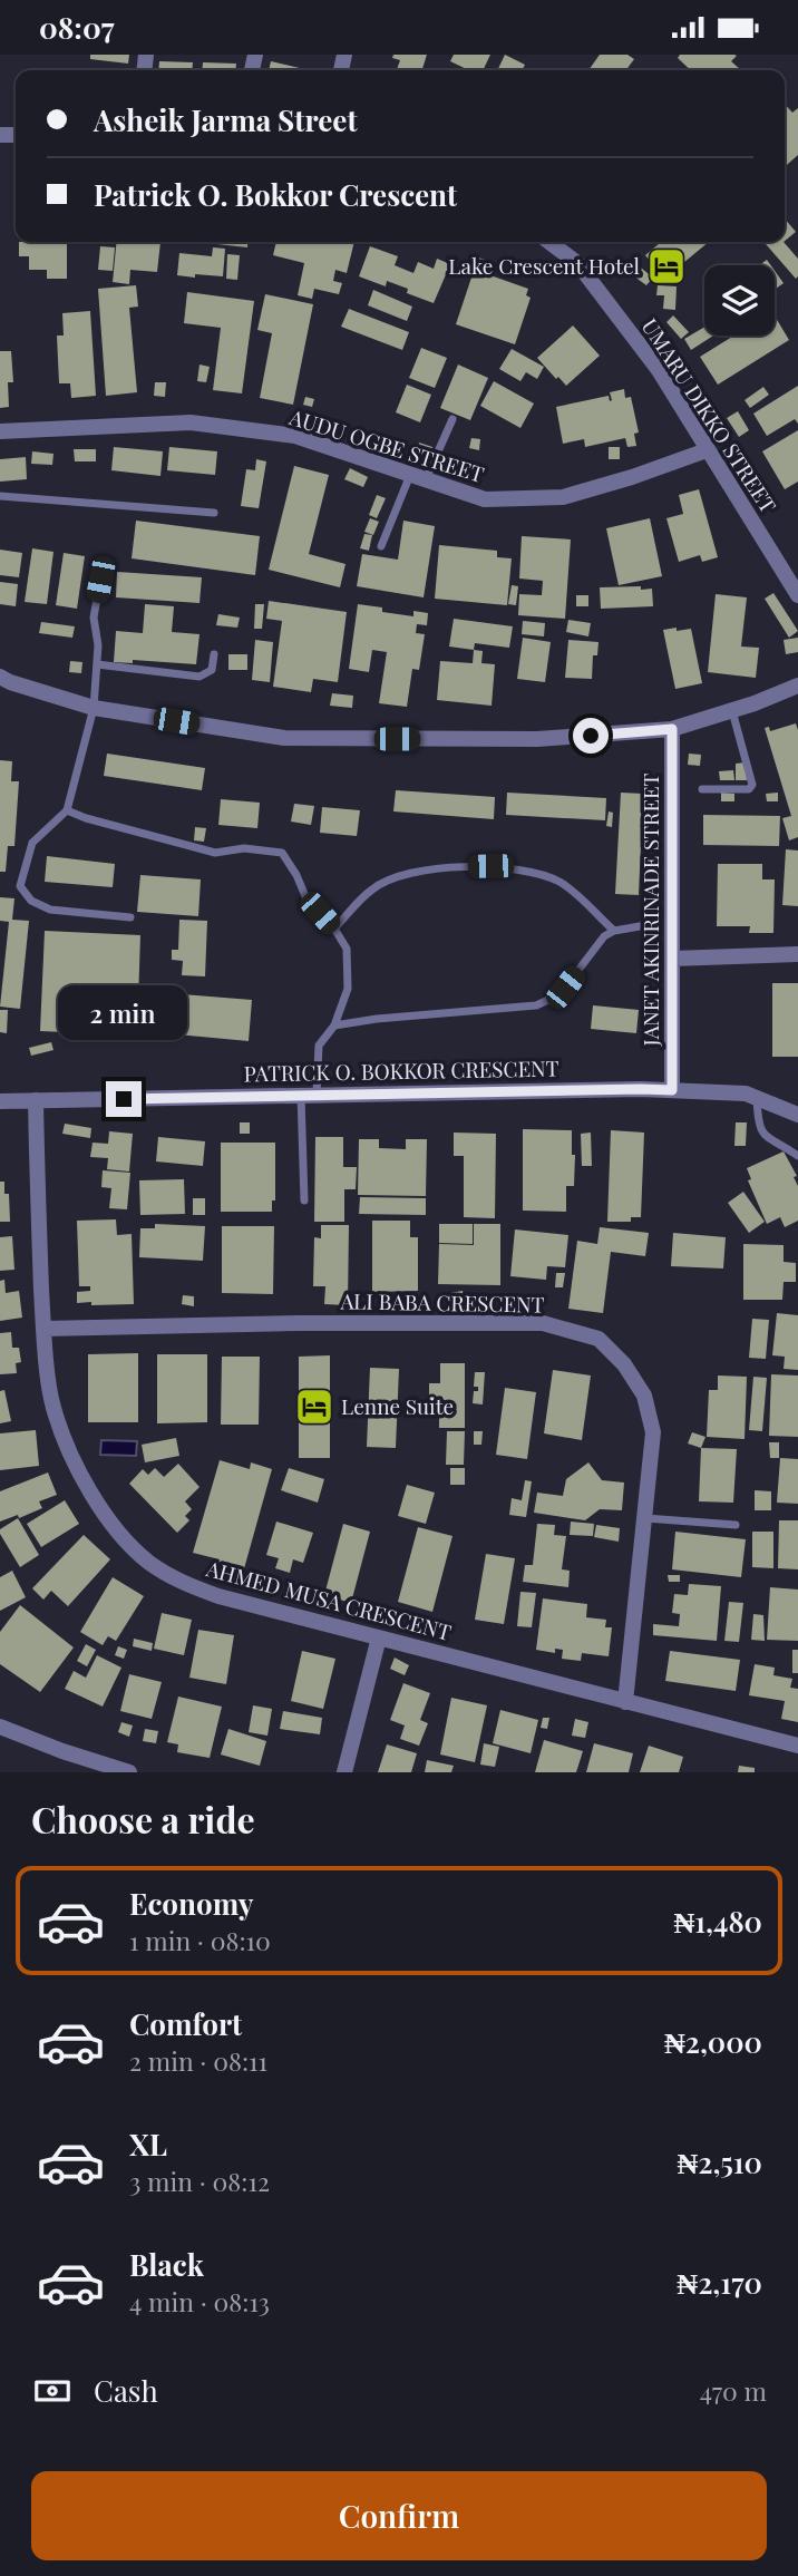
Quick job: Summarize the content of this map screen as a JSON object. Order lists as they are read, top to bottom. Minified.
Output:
{"streets":{"street":["UMARU DIKKO STREET","AUDU OGBE STREET","JANET AKINRINADE STREET","PATRICK O. BOKKOR CRESCENT","ALI BABA CRESCENT","AHMED MUSA CRESCENT"]},"crossings":[["UMARU DIKKO STREET","AUDU OGBE STREET"],["JANET AKINRINADE STREET","PATRICK O. BOKKOR CRESCENT"],["PATRICK O. BOKKOR CRESCENT","AHMED MUSA CRESCENT"],["ALI BABA CRESCENT","AHMED MUSA CRESCENT"]],"places":{"hotel":["Lake Crescent Hotel","Lenne Suite"]},"page":{"status":"08:07","banner":["Asheik Jarma Street","Patrick O. Bokkor Crescent"],"bubble":"2 min","heading":"Choose a ride","list":[{"name":"Economy","note":"1 min · 08:10","value":"₦1,480"},{"name":"Comfort","note":"2 min · 08:11","value":"₦2,000"},{"name":"XL","note":"3 min · 08:12","value":"₦2,510"},{"name":"Black","note":"4 min · 08:13","value":"₦2,170"}],"pay":["Cash","470 m"],"buttons":"Confirm"}}
